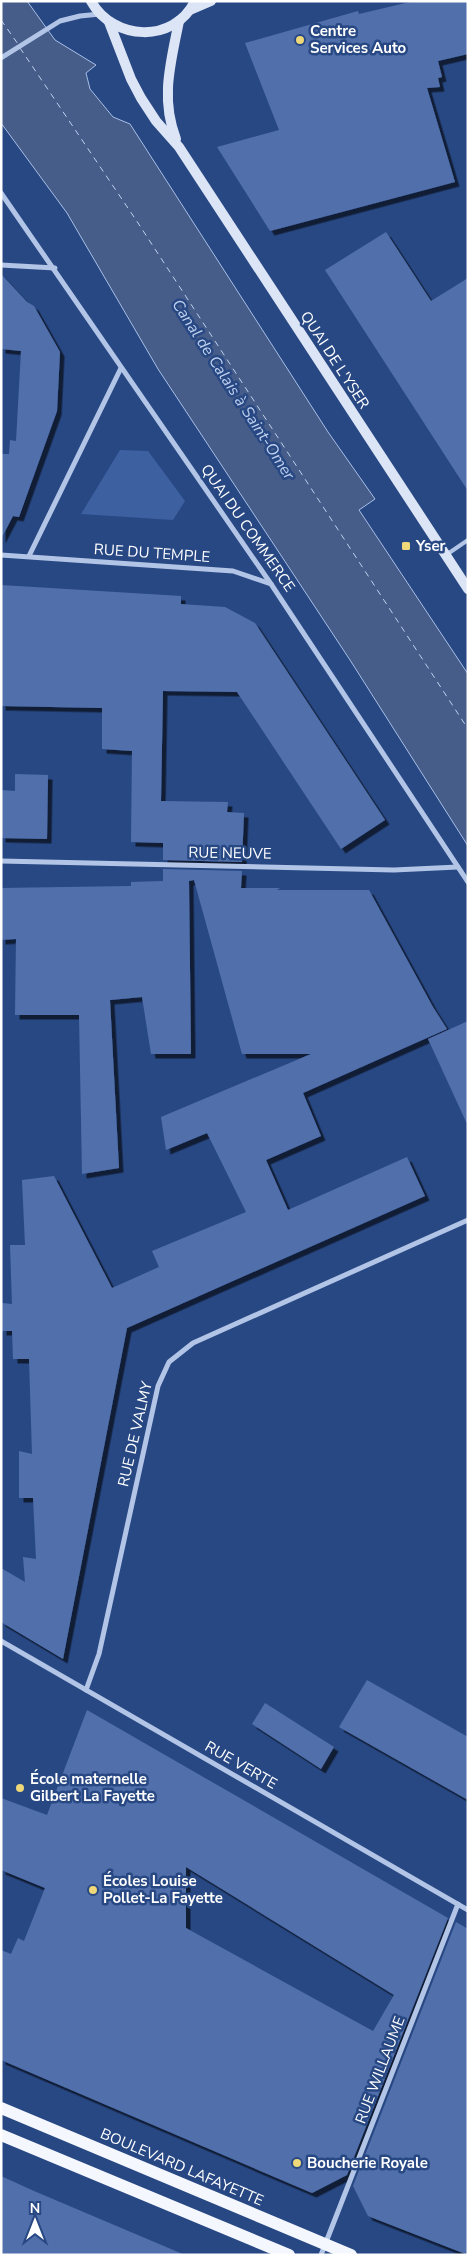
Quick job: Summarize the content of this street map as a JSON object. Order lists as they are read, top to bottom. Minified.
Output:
{"streets":{"main road":["BOULEVARD LAFAYETTE"],"street":["QUAI DE L'YSER","QUAI DU COMMERCE","RUE DU TEMPLE","RUE NEUVE","RUE DE VALMY","RUE VERTE","RUE WILLAUME"]},"crossings":[["QUAI DU COMMERCE","RUE DU TEMPLE"],["QUAI DU COMMERCE","RUE NEUVE"],["RUE DE VALMY","RUE VERTE"],["RUE VERTE","RUE WILLAUME"],["RUE WILLAUME","BOULEVARD LAFAYETTE"]],"water":["Canal de Calais à Saint-Omer"],"places":{"other":["Centre Services Auto","École maternelle Gilbert La Fayette","Écoles Louise Pollet-La Fayette","Boucherie Royale"],"transit":["Yser"]},"north":"top"}
